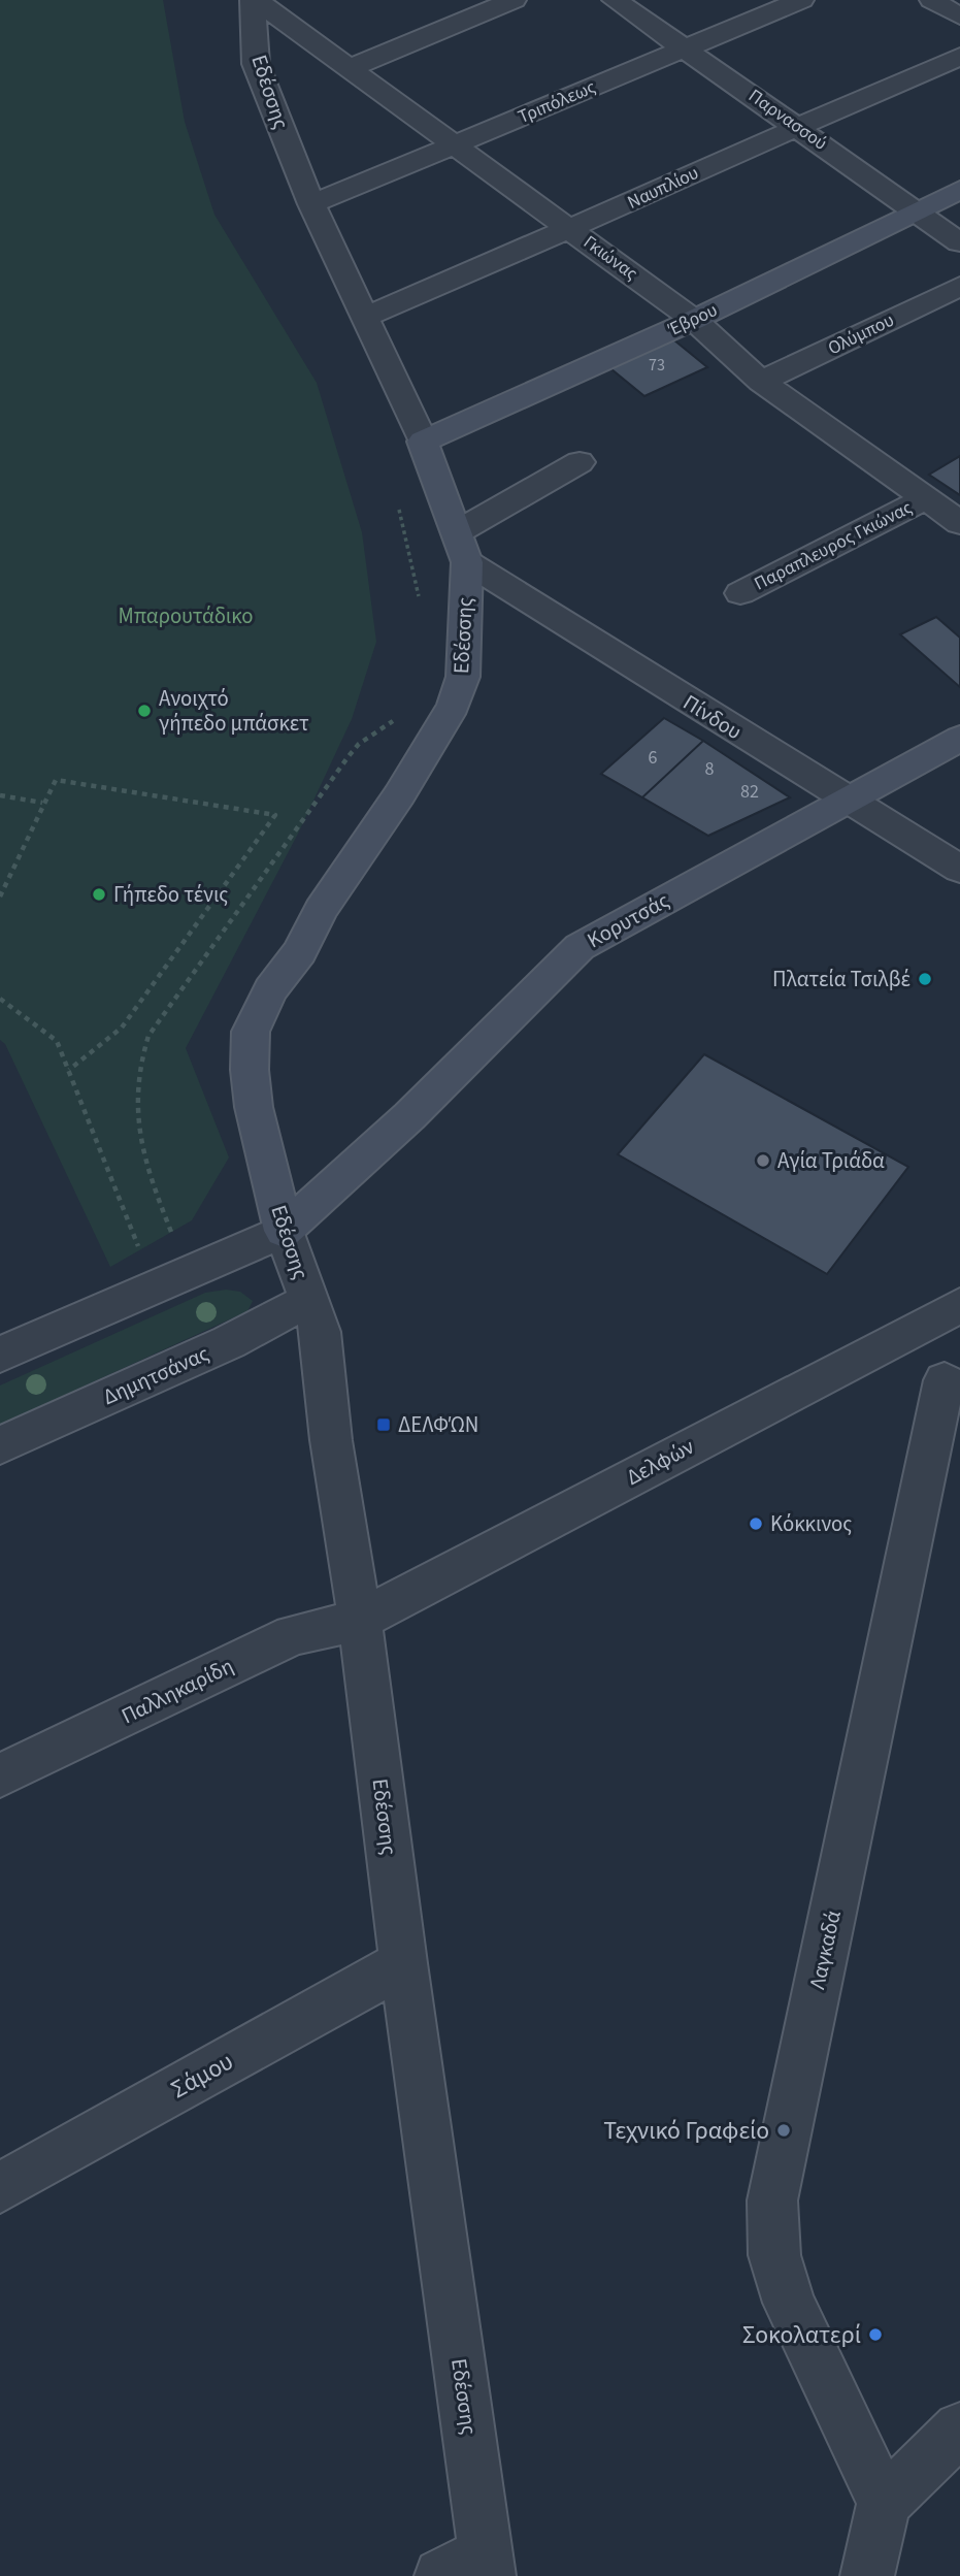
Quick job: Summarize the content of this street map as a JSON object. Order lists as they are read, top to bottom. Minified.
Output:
{"streets":{"street":["Εδέσσης","Τριπόλεως","Παρνασσού","Ναυπλίου","Γκιώνας","Έβρου","Ολύμπου","Παραπλευρος Γκιώνας","Πίνδου","Κορυτσάς","Δημητσάνας","Δελφών","Παλληκαρίδη","Λαγκαδά","Σάμου"]},"crossings":[["Εδέσσης","Τριπόλεως"],["Εδέσσης","Ναυπλίου"],["Εδέσσης","Γκιώνας"],["Εδέσσης","Έβρου"],["Εδέσσης","Πίνδου"],["Εδέσσης","Κορυτσάς"],["Εδέσσης","Δημητσάνας"],["Εδέσσης","Δελφών"],["Εδέσσης","Παλληκαρίδη"],["Εδέσσης","Σάμου"],["Τριπόλεως","Παρνασσού"],["Τριπόλεως","Γκιώνας"],["Παρνασσού","Ναυπλίου"],["Παρνασσού","Έβρου"],["Ναυπλίου","Γκιώνας"],["Γκιώνας","Έβρου"],["Γκιώνας","Ολύμπου"],["Γκιώνας","Παραπλευρος Γκιώνας"],["Πίνδου","Κορυτσάς"],["Δελφών","Παλληκαρίδη"]],"parks":["Μπαρουτάδικο"],"places":{"other":["Ανοιχτό γήπεδο μπάσκετ","Γήπεδο τένις","Πλατεία Τσιλβέ","Αγία Τριάδα","Κόκκινος","Τεχνικό Γραφείο","Σοκολατερί"],"transit":["ΔΕΛΦΏΝ"]},"house_numbers":["73","6","8","82"]}
